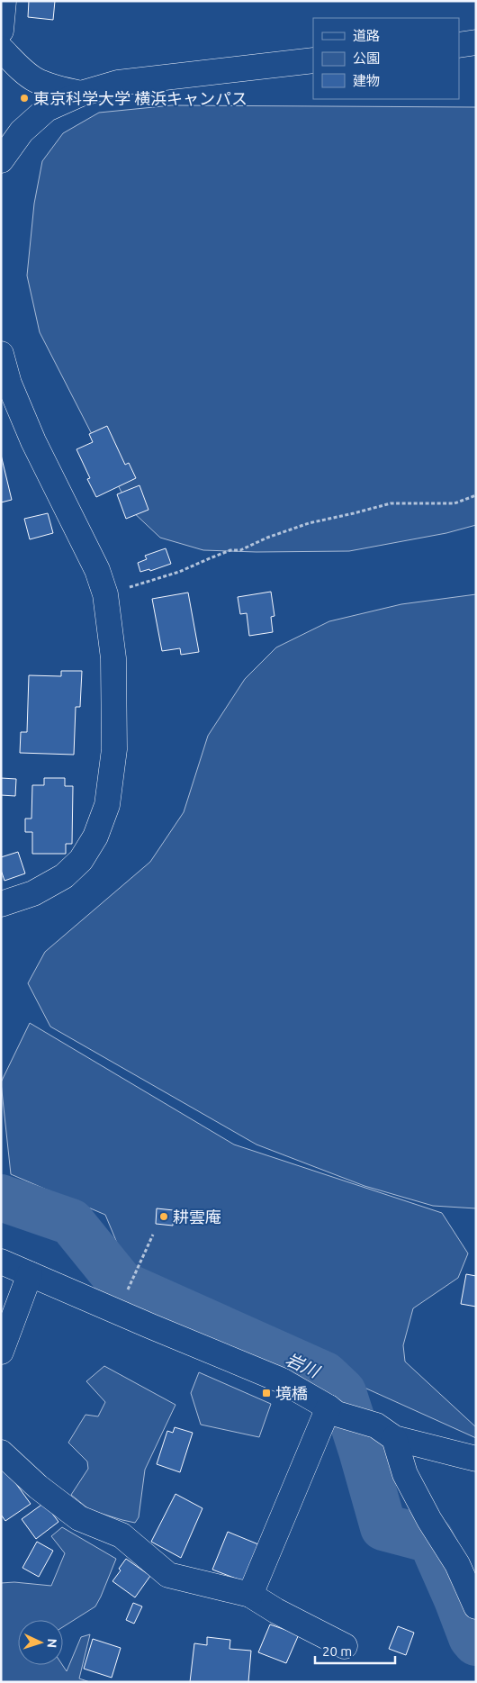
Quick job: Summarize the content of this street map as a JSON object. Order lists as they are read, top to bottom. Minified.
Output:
{"water":["岩川"],"places":{"other":["東京科学大学 横浜キャンパス","耕雲庵"],"transit":["境橋"]},"legend":["道路","公園","建物"],"scale_bar":"20 m","north":"right"}
